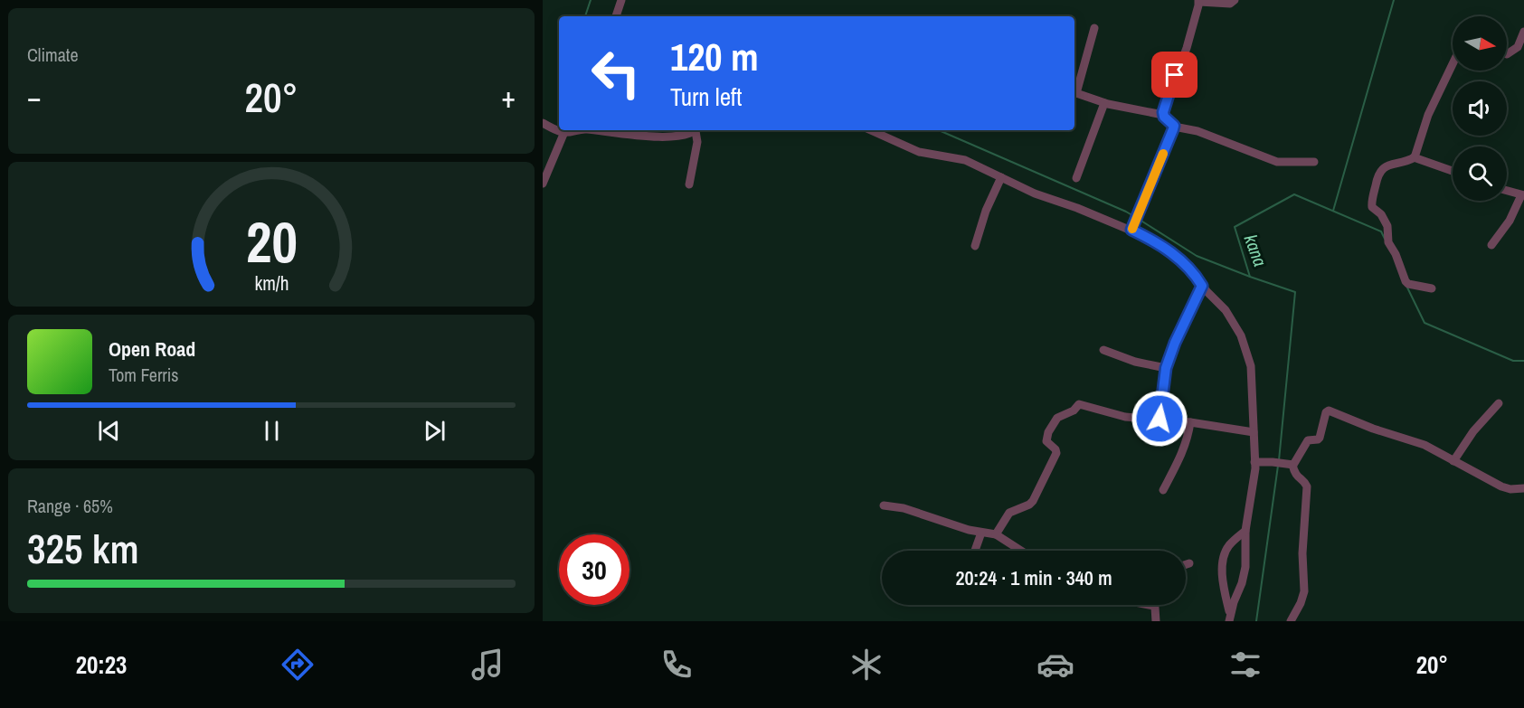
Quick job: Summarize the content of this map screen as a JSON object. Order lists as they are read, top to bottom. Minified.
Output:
{"water":["kana"],"north":"right","page":{"tile":["Climate",["Range · 65%","325 km"]],"turn":["120 m","Turn left"],"heat":["−","20°","+"],"song":["Open Road","Tom Ferris"],"limit":"30","trip":"20:24 · 1 min · 340 m","tabs":["20:23","20°"],"gauge":["20","km/h"]}}
